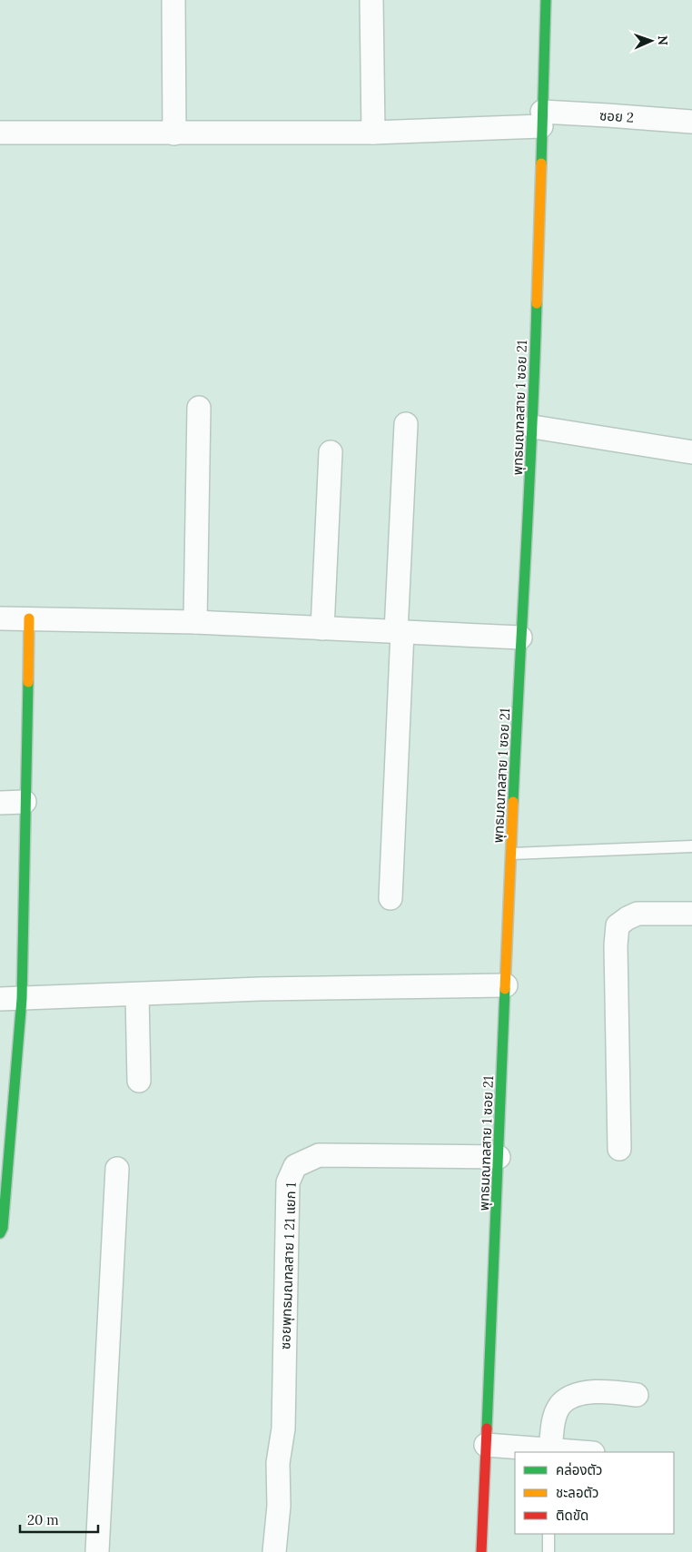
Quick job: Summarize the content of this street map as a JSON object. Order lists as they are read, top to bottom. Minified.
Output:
{"streets":{"street":["ซอย 2","พุทธมณฑลสาย 1 ซอย 21","ซอยพุทธมณฑลสาย 1 21 แยก 1"]},"crossings":[["ซอย 2","พุทธมณฑลสาย 1 ซอย 21"],["พุทธมณฑลสาย 1 ซอย 21","ซอยพุทธมณฑลสาย 1 21 แยก 1"]],"legend":["คล่องตัว","ชะลอตัว","ติดขัด"],"scale_bar":"20 m","north":"right"}
